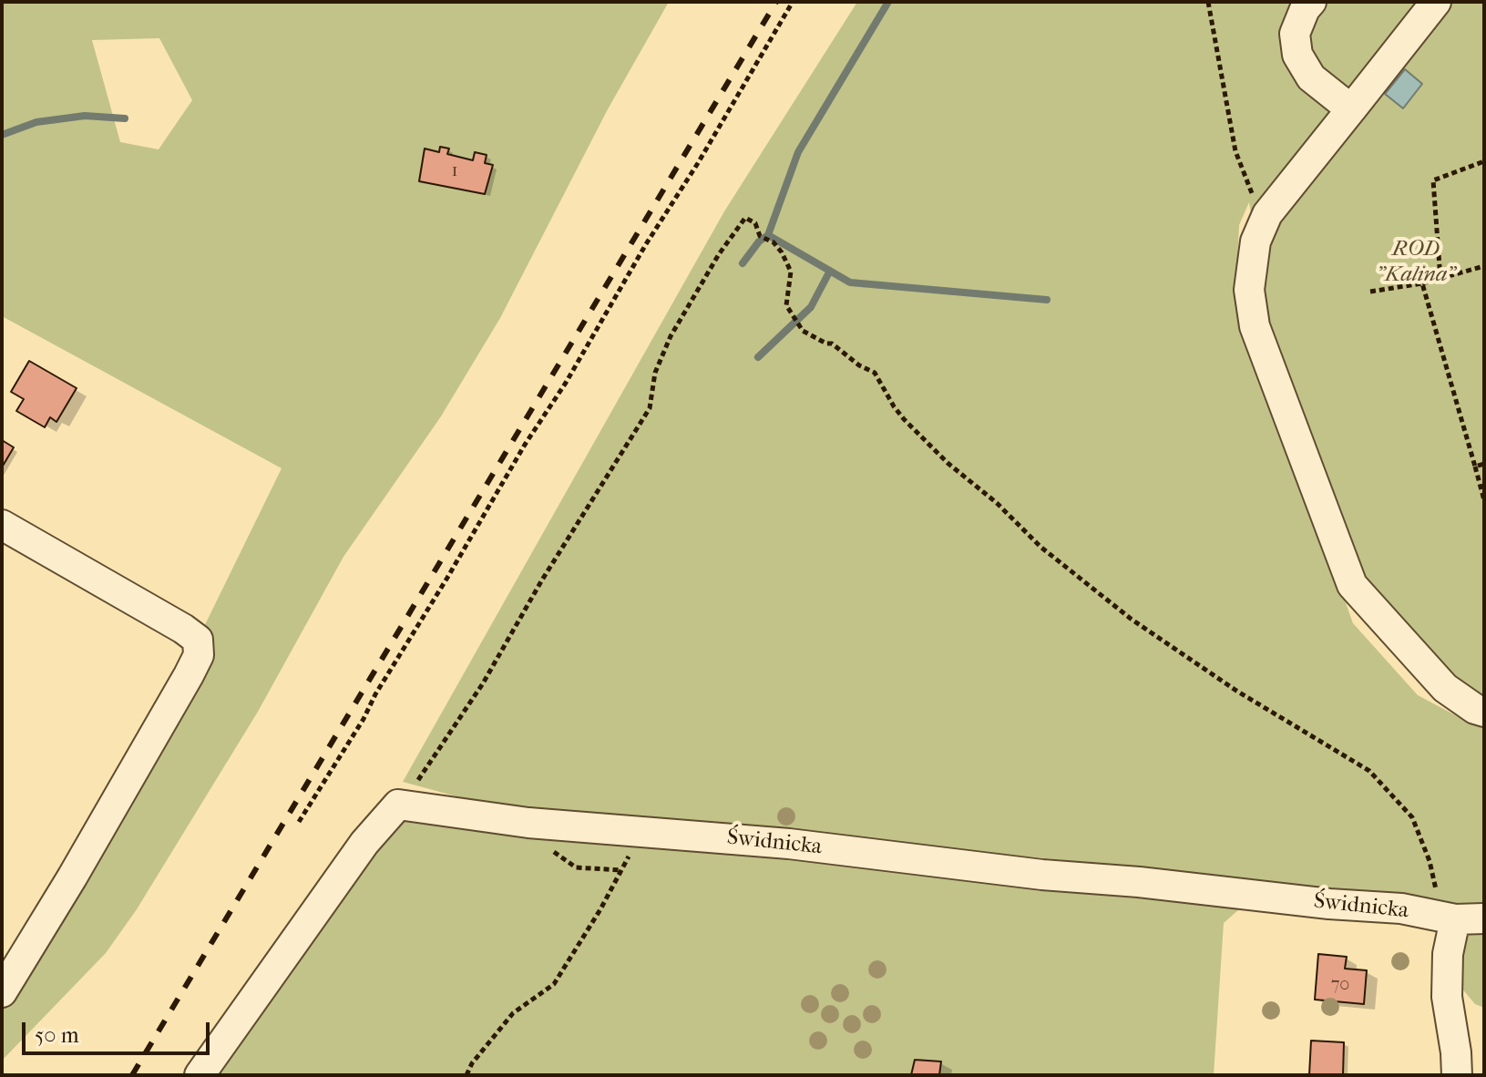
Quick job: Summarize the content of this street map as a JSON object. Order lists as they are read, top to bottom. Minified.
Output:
{"streets":{"street":["Świdnicka"]},"parks":["ROD \"Kalina\""],"house_numbers":["1","70"],"scale_bar":"50 m"}
